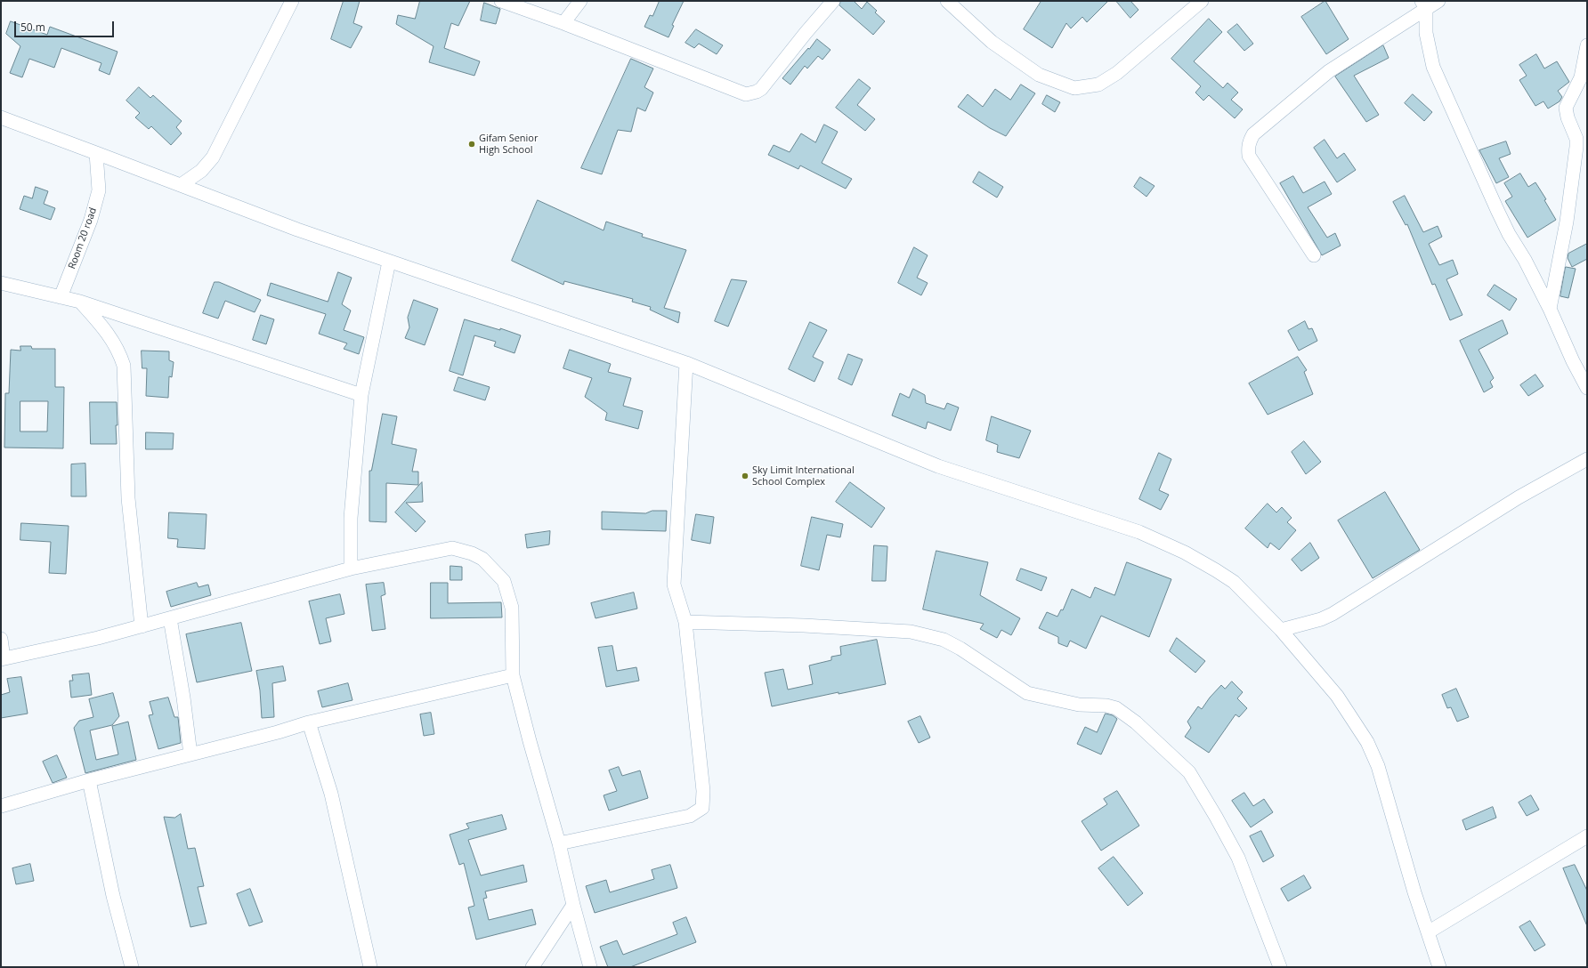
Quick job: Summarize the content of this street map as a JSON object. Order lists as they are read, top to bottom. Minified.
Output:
{"streets":{"street":["Room 20 road"]},"places":["Gifam Senior High School","Sky Limit International School Complex"],"scale_bar":"50 m"}
